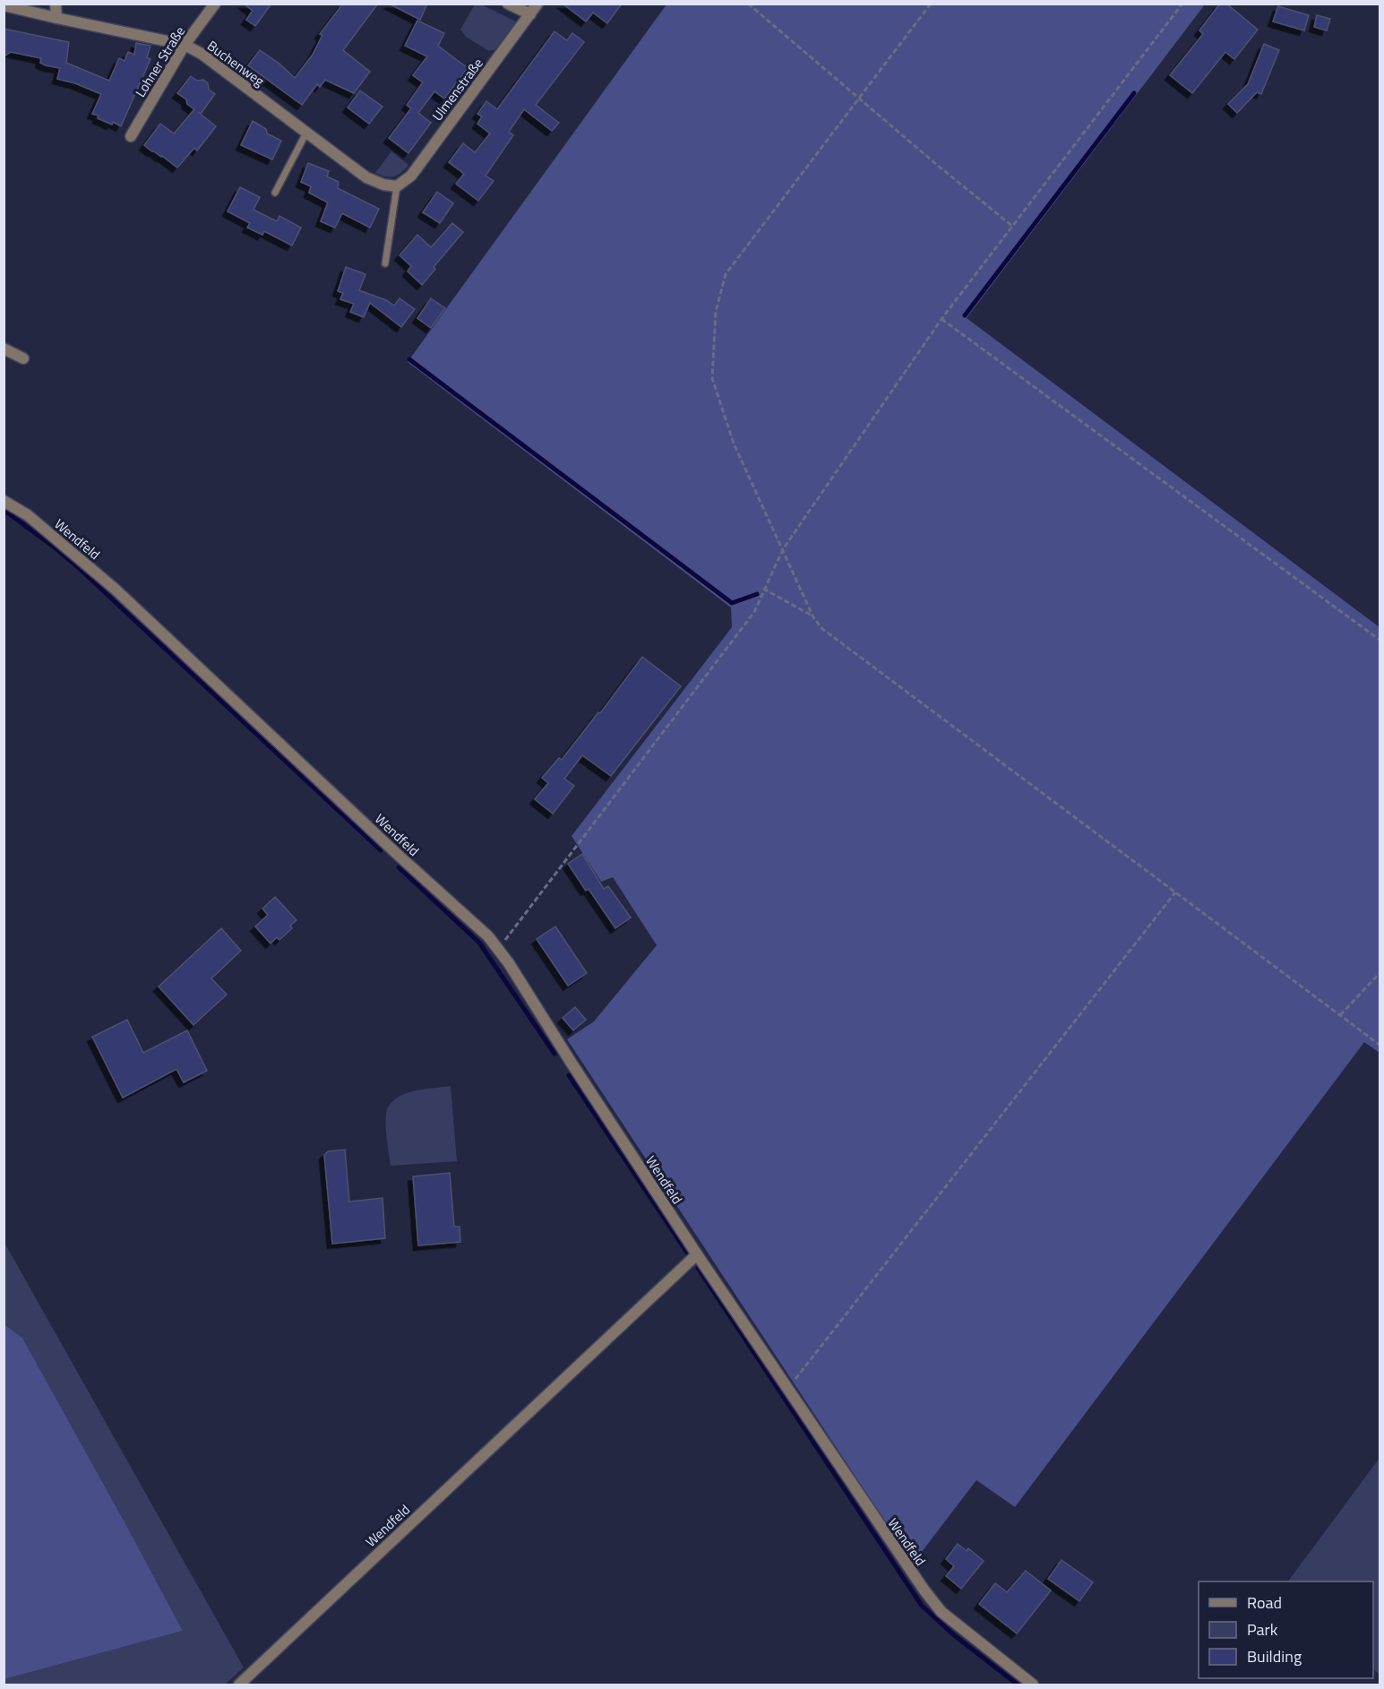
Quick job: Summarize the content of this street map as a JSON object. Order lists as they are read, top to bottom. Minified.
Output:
{"streets":{"street":["Lohner Straße","Buchenweg","Ulmenstraße","Wendfeld"]},"crossings":[["Lohner Straße","Buchenweg"],["Buchenweg","Ulmenstraße"]],"legend":["Road","Park","Building"]}
